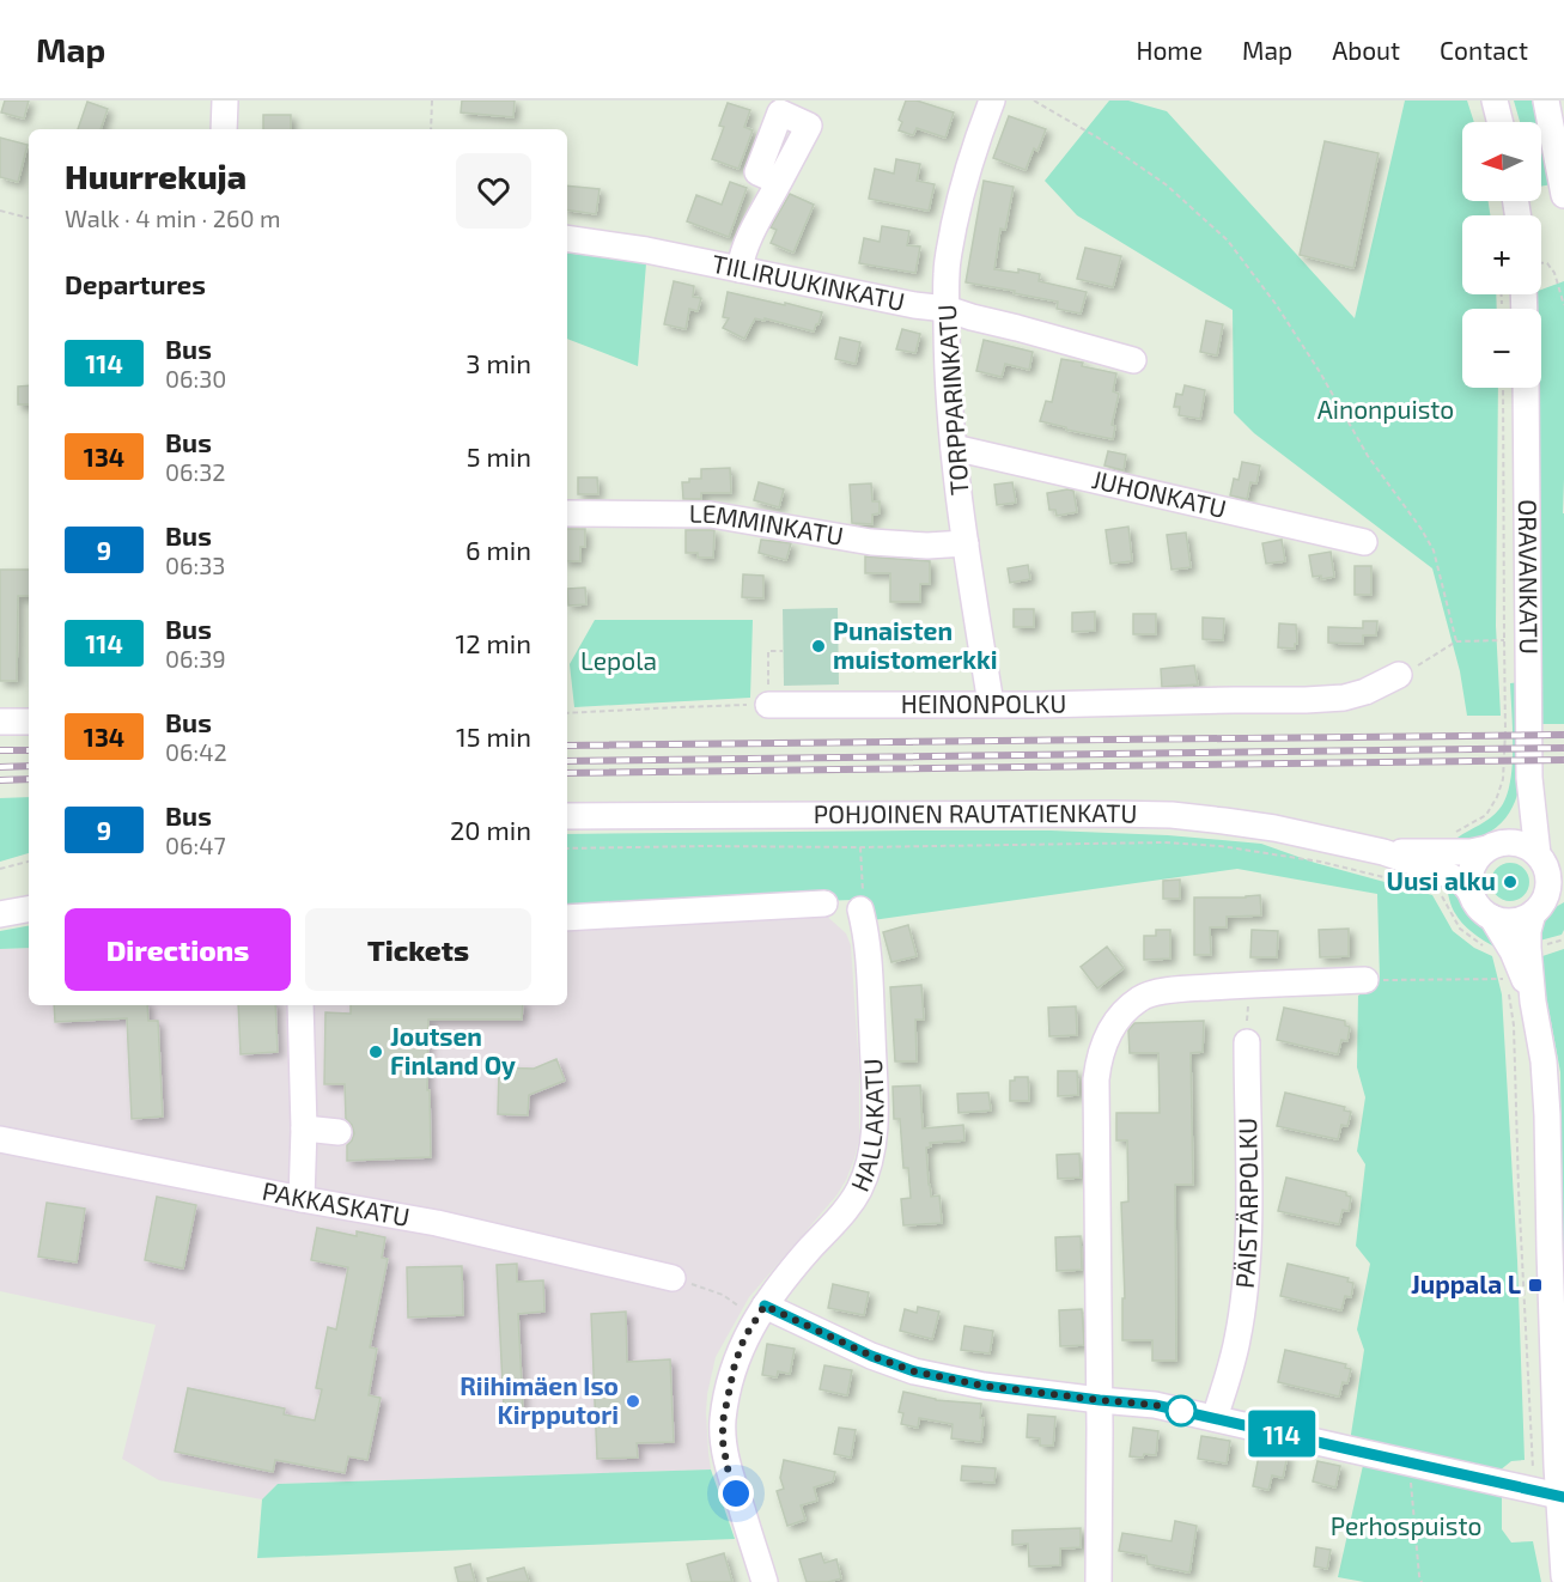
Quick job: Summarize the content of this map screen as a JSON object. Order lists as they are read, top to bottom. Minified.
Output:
{"streets":{"street":["TIILIRUUKINKATU","TORPPARINKATU","JUHONKATU","LEMMINKATU","ORAVANKATU","HEINONPOLKU","POHJOINEN RAUTATIENKATU","HALLAKATU","PÄISTÄRPOLKU","PAKKASKATU"]},"crossings":[["TIILIRUUKINKATU","TORPPARINKATU"],["TORPPARINKATU","JUHONKATU"],["TORPPARINKATU","LEMMINKATU"],["TORPPARINKATU","HEINONPOLKU"],["ORAVANKATU","POHJOINEN RAUTATIENKATU"]],"parks":["Ainonpuisto","Lepola","Perhospuisto"],"places":{"other":["Punaisten muistomerkki","Uusi alku","Joutsen Finland Oy","Riihimäen Iso Kirpputori"],"transit":["Juppala L"]},"lines":["bus line 114"],"north":"left","page":{"header":"Map","nav":["Home","Map","About","Contact"],"on_map":"114","map_buttons":["+","−"],"heading":[["Huurrekuja","Walk · 4 min · 260 m"],"Departures"],"list":[{"mark":"114","name":"Bus","note":"06:30","value":"3 min"},{"mark":"134","name":"Bus","note":"06:32","value":"5 min"},{"mark":"9","name":"Bus","note":"06:33","value":"6 min"},{"mark":"114","name":"Bus","note":"06:39","value":"12 min"},{"mark":"134","name":"Bus","note":"06:42","value":"15 min"},{"mark":"9","name":"Bus","note":"06:47","value":"20 min"}],"buttons":["Directions","Tickets"]}}
